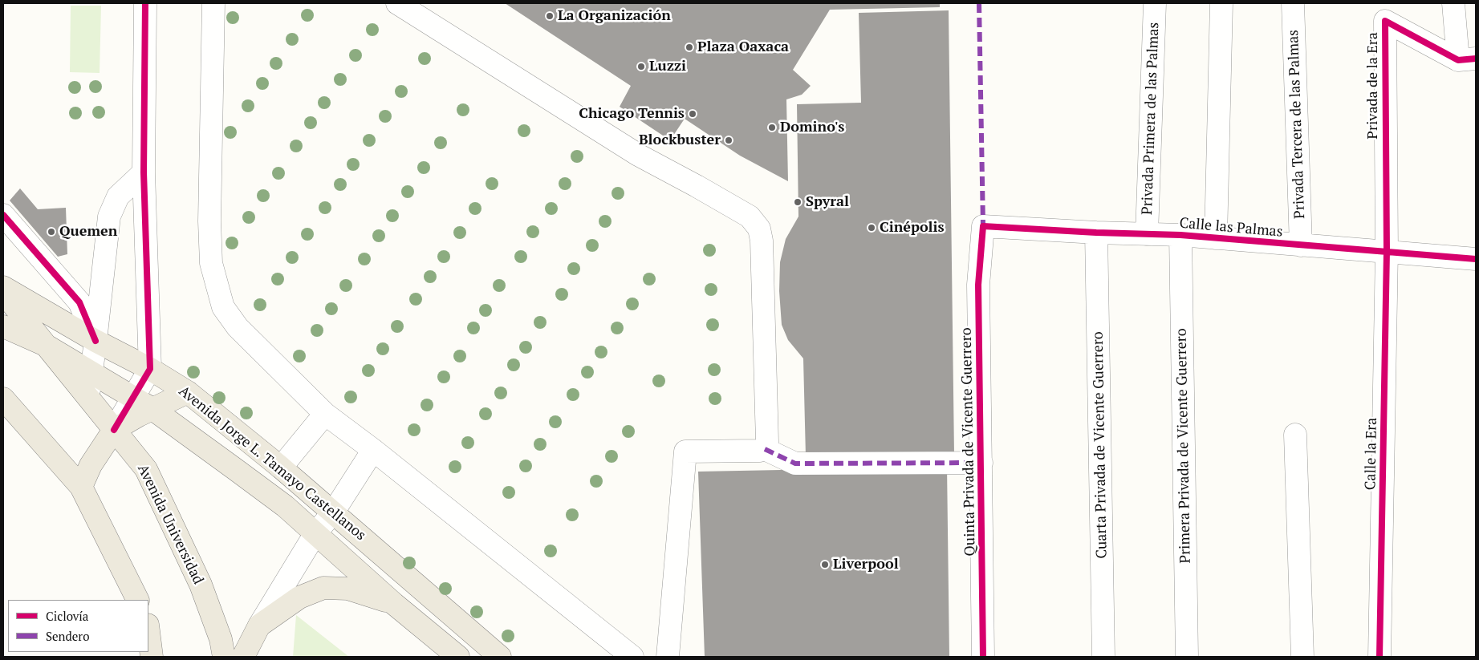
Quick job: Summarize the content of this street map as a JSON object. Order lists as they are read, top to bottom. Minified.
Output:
{"streets":{"main road":["Avenida Jorge L. Tamayo Castellanos","Avenida Universidad"],"street":["Privada de la Era","Privada Primera de las Palmas","Privada Tercera de las Palmas","Calle las Palmas","Quinta Privada de Vicente Guerrero","Cuarta Privada de Vicente Guerrero","Primera Privada de Vicente Guerrero","Calle la Era"]},"crossings":[["Privada de la Era","Calle las Palmas"],["Privada de la Era","Calle la Era"],["Privada Primera de las Palmas","Calle las Palmas"],["Privada Tercera de las Palmas","Calle las Palmas"],["Calle las Palmas","Quinta Privada de Vicente Guerrero"],["Calle las Palmas","Cuarta Privada de Vicente Guerrero"],["Calle las Palmas","Primera Privada de Vicente Guerrero"],["Calle las Palmas","Calle la Era"],["Avenida Jorge L. Tamayo Castellanos","Avenida Universidad"]],"places":["La Organización","Plaza Oaxaca","Luzzi","Chicago Tennis","Domino's","Blockbuster","Spyral","Cinépolis","Quemen","Liverpool"],"legend":["Ciclovía","Sendero"]}
